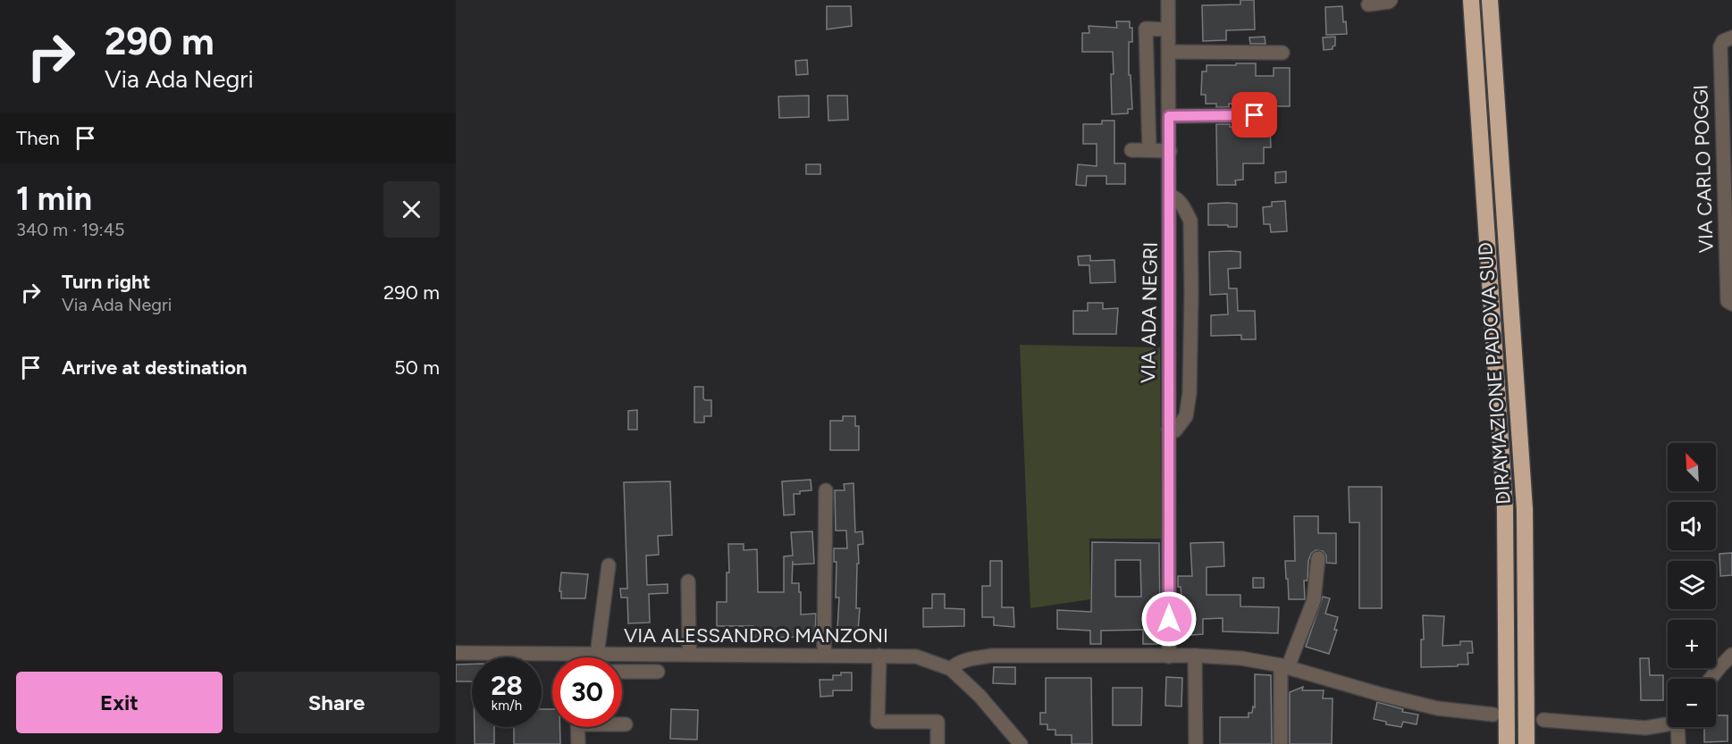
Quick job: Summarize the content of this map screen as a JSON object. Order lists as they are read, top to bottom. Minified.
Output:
{"streets":{"highway":["DIRAMAZIONE PADOVA SUD"],"street":["VIA CARLO POGGI","VIA ADA NEGRI","VIA ALESSANDRO MANZONI"]},"north":"top left","page":{"turn":["290 m","Via Ada Negri"],"then":"Then","heading":["1 min","340 m · 19:45"],"list":[{"name":"Turn right","note":"Via Ada Negri","value":"290 m"},{"name":"Arrive at destination","value":"50 m"}],"map_buttons":["+","−"],"speed":"28 km/h","limit":"30","buttons":["Exit","Share"]}}
